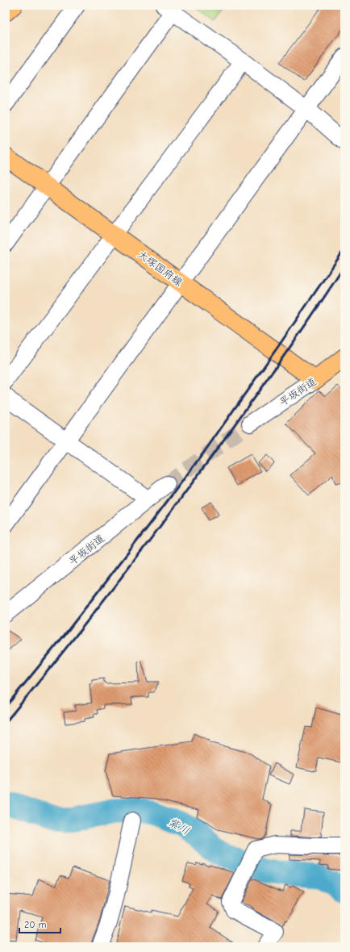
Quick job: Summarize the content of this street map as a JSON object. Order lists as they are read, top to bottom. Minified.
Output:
{"streets":{"main road":["大塚国府線","平坂街道"]},"crossings":[["大塚国府線","平坂街道"]],"water":["紫川"],"scale_bar":"20 m"}
